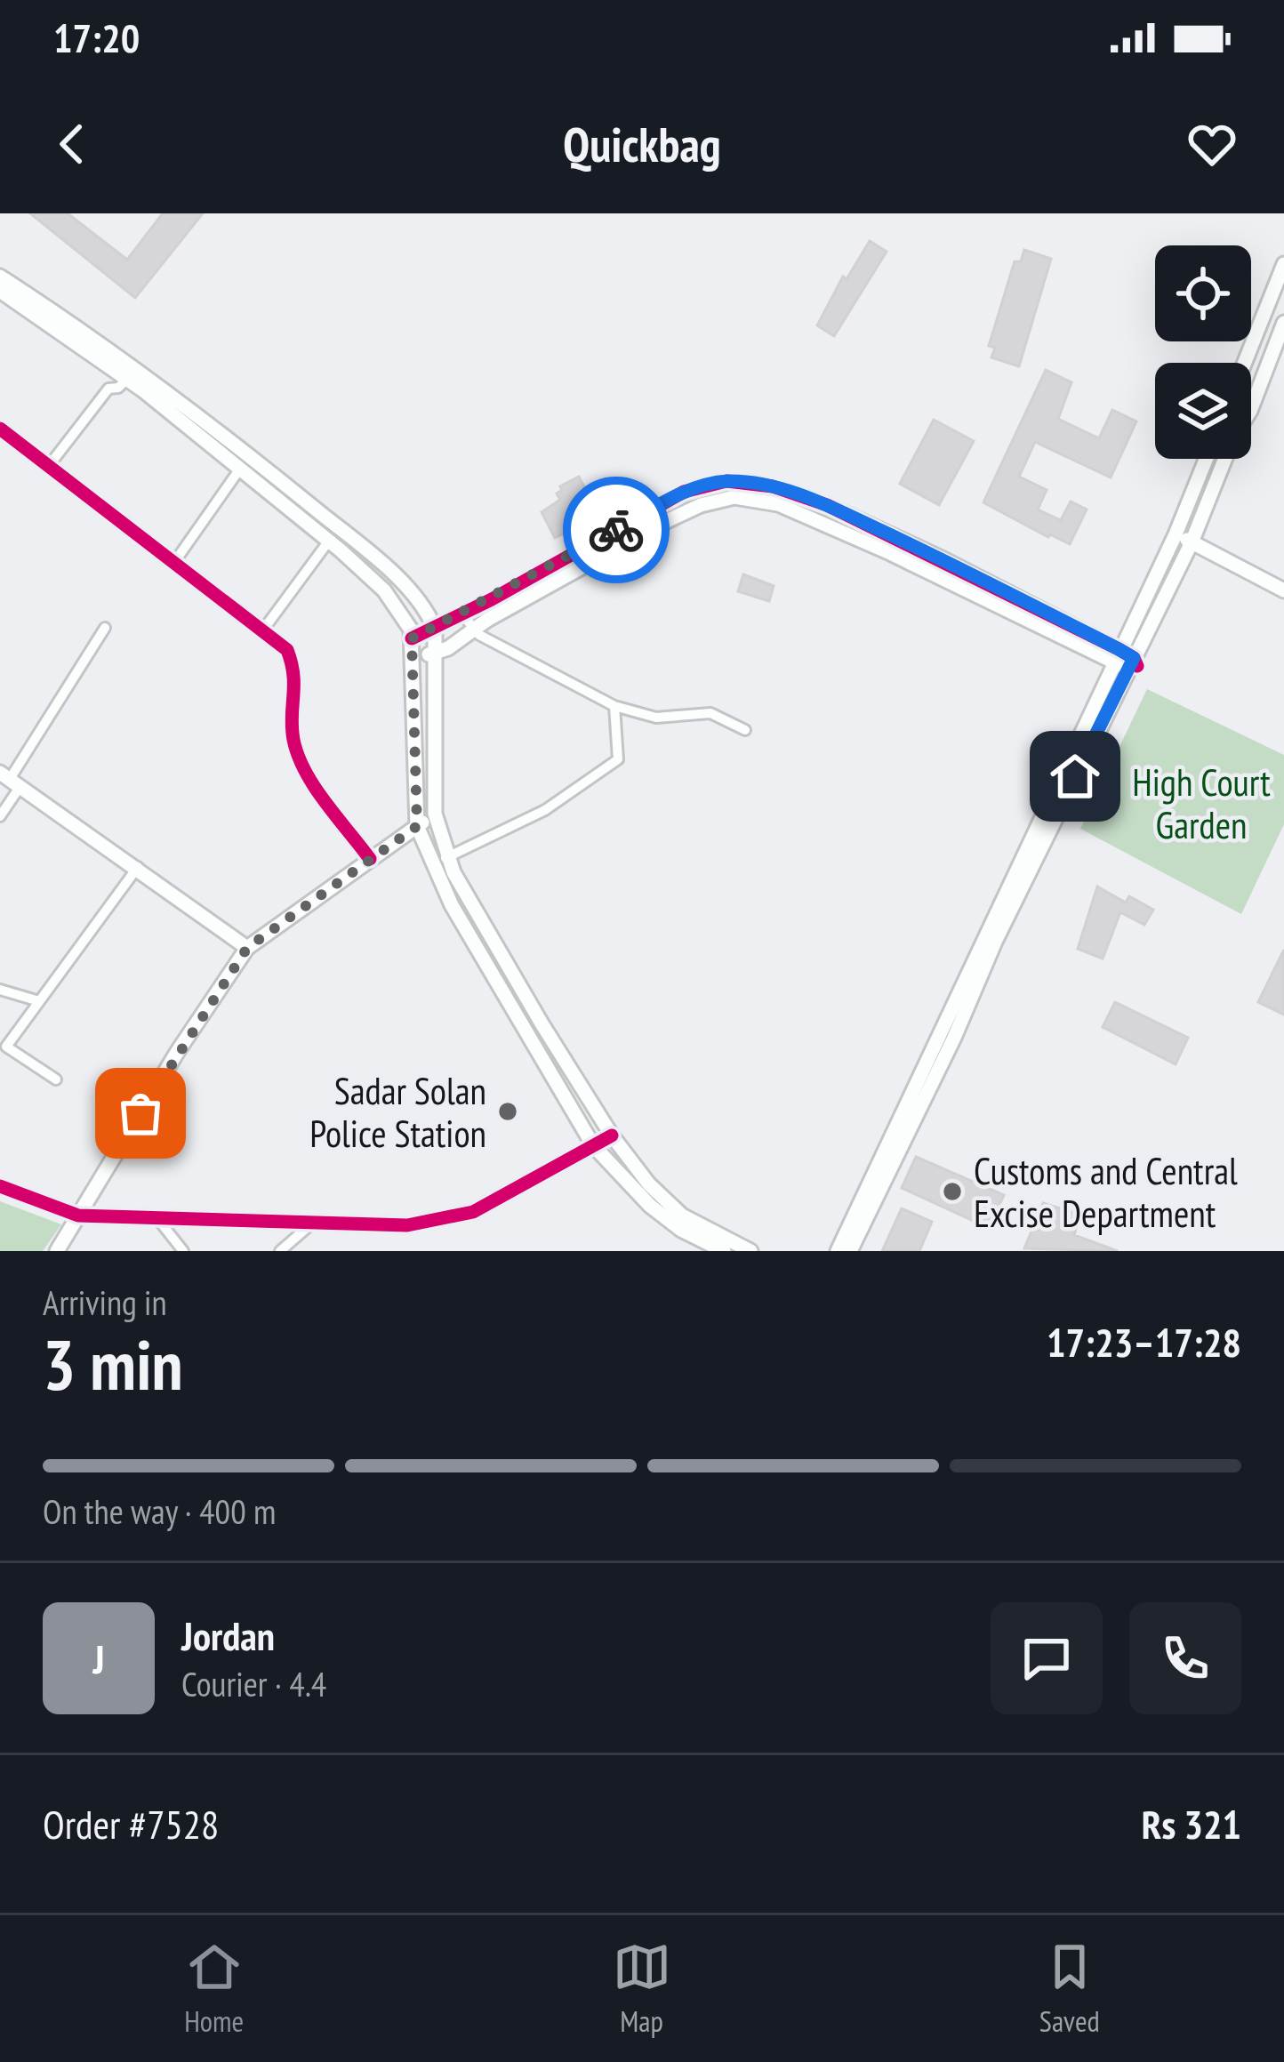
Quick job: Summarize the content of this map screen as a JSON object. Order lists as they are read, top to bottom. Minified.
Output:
{"parks":["High Court Garden"],"places":["Sadar Solan Police Station","Customs and Central Excise Department"],"page":{"status":"17:20","header":"Quickbag","heading":["3 min","Arriving in","17:23–17:28"],"panel":["Jordan","Courier · 4.4","Order #7528","Rs 321"],"bar":"On the way · 400 m","round":"J","tabs":["Home","Map","Saved"]}}
